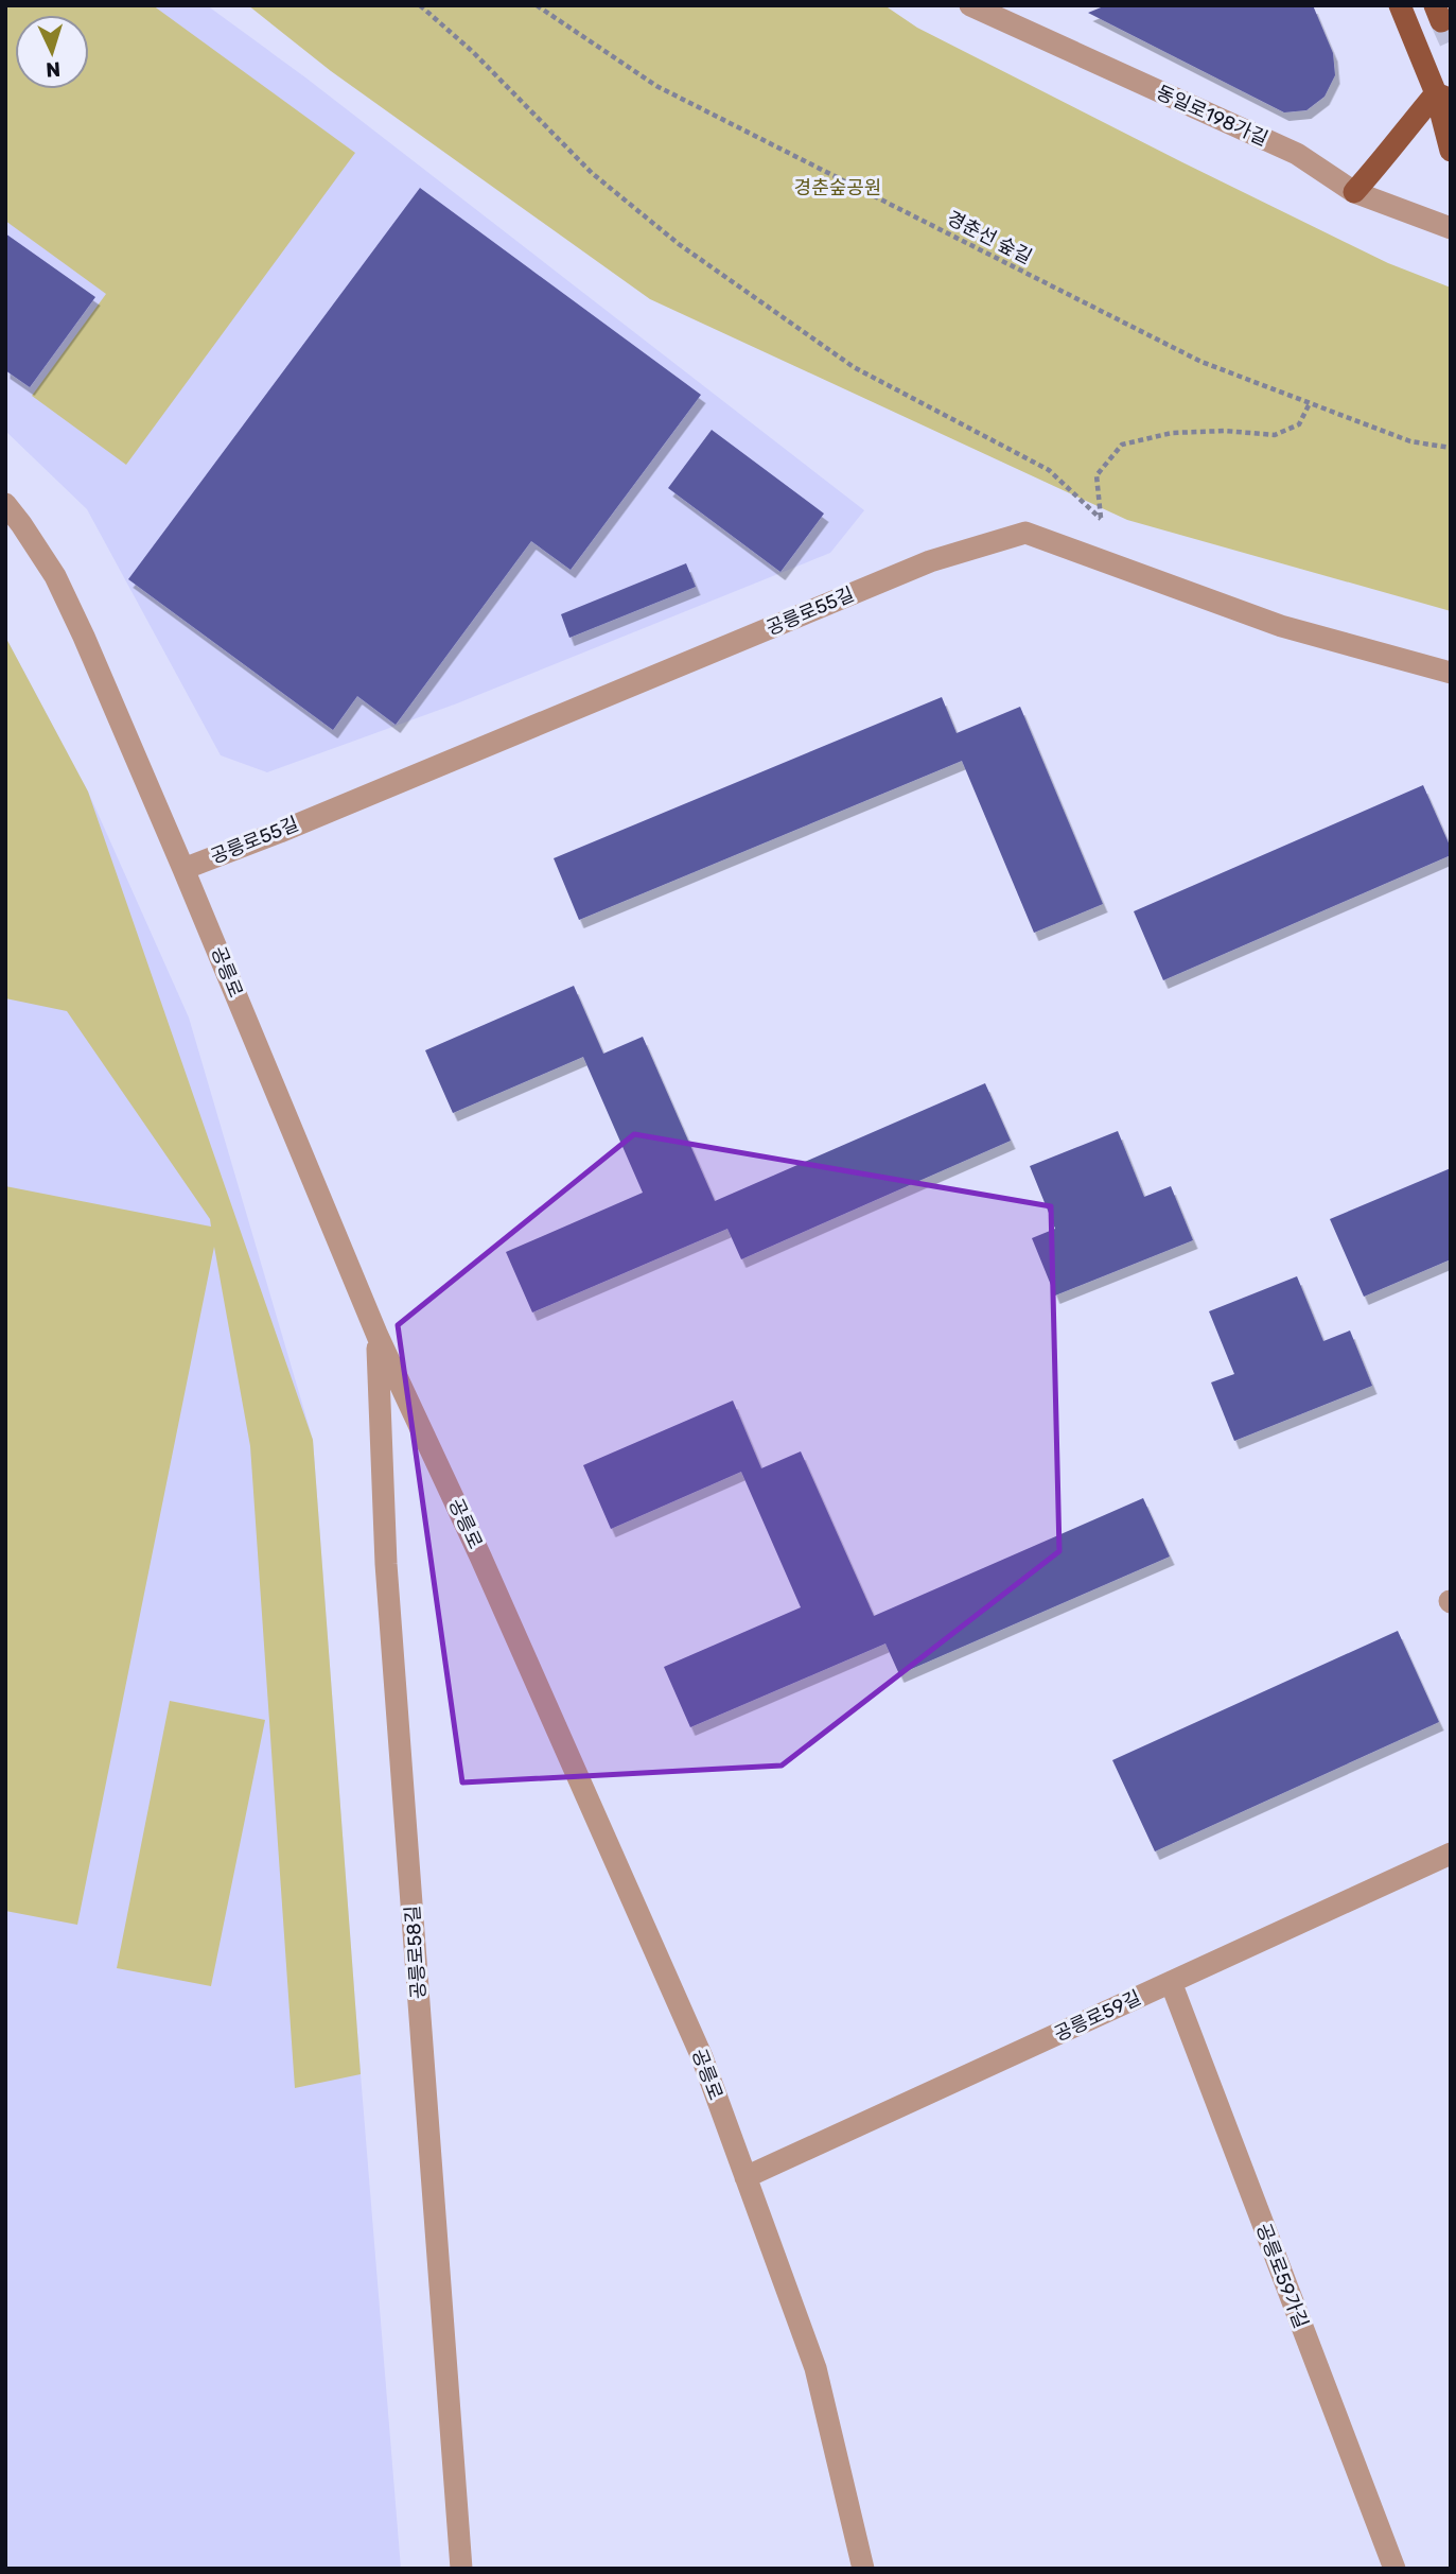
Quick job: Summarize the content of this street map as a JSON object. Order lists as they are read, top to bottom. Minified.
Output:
{"streets":{"street":["동일로198가길","공릉로55길","공릉로","공릉로58길","공릉로59길","공릉로59가길"],"path":["경춘선 숲길"]},"crossings":[["공릉로55길","공릉로"],["공릉로","공릉로58길"],["공릉로","공릉로59길"],["공릉로59길","공릉로59가길"]],"parks":["경춘숲공원"],"north":"bottom"}
